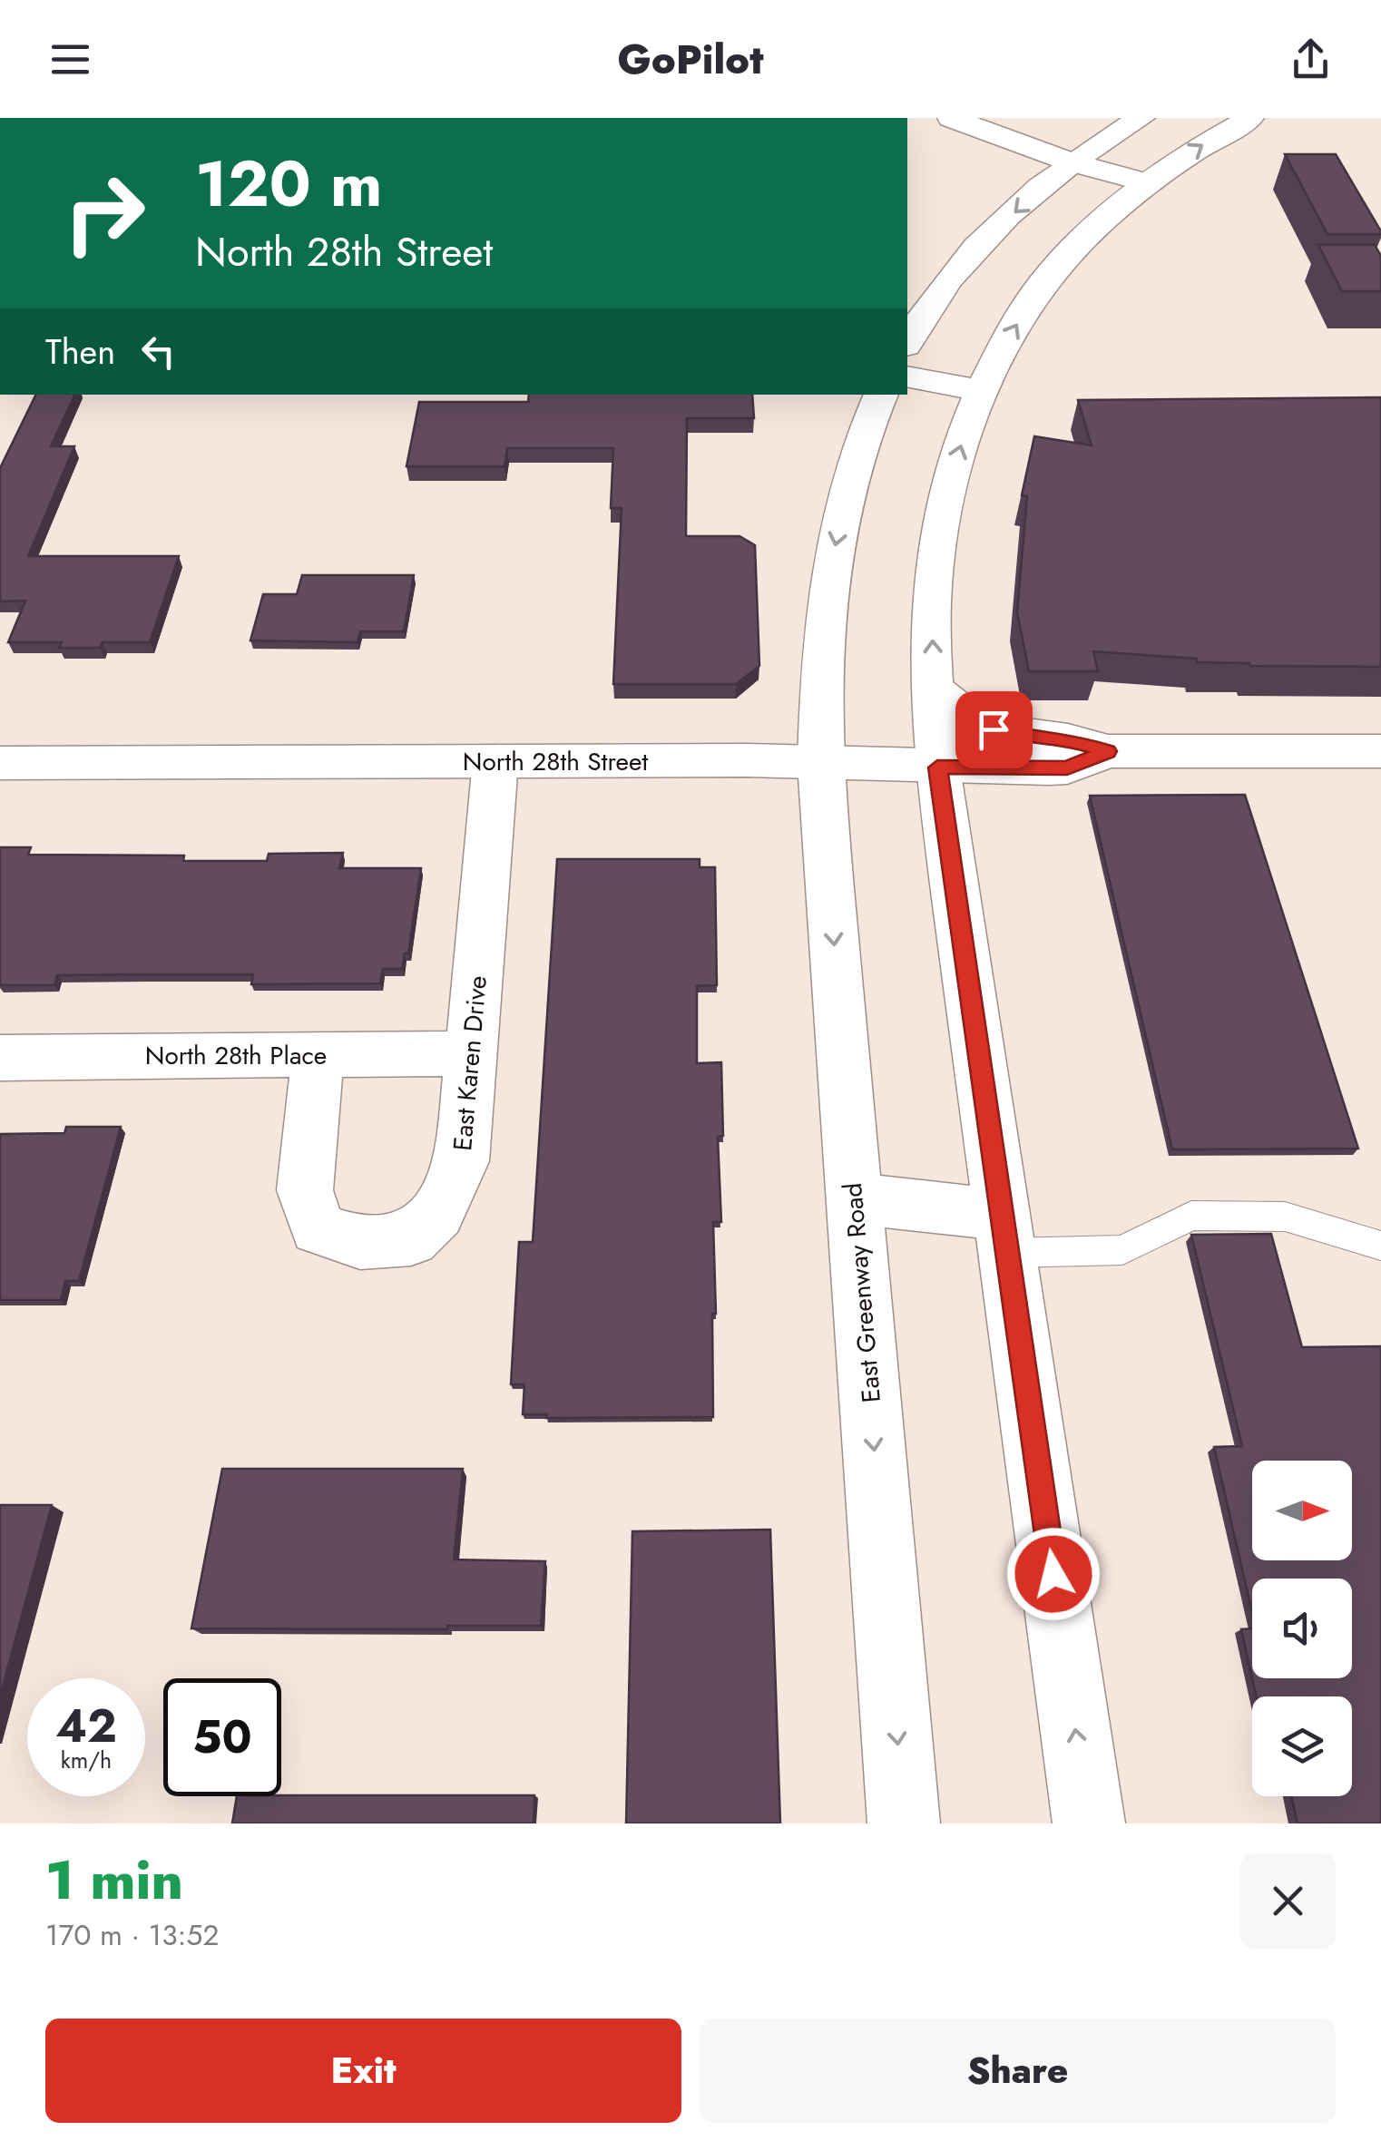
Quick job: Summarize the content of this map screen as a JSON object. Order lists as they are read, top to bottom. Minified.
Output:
{"streets":{"main road":["North 28th Street","North 28th Place","East Karen Drive","East Greenway Road"]},"crossings":[["North 28th Street","East Karen Drive"],["North 28th Street","East Greenway Road"],["North 28th Place","East Karen Drive"]],"north":"right","page":{"header":"GoPilot","turn":["120 m","North 28th Street"],"then":"Then","speed":"42 km/h","limit":"50","heading":["1 min","170 m · 13:52"],"buttons":["Exit","Share"]}}
